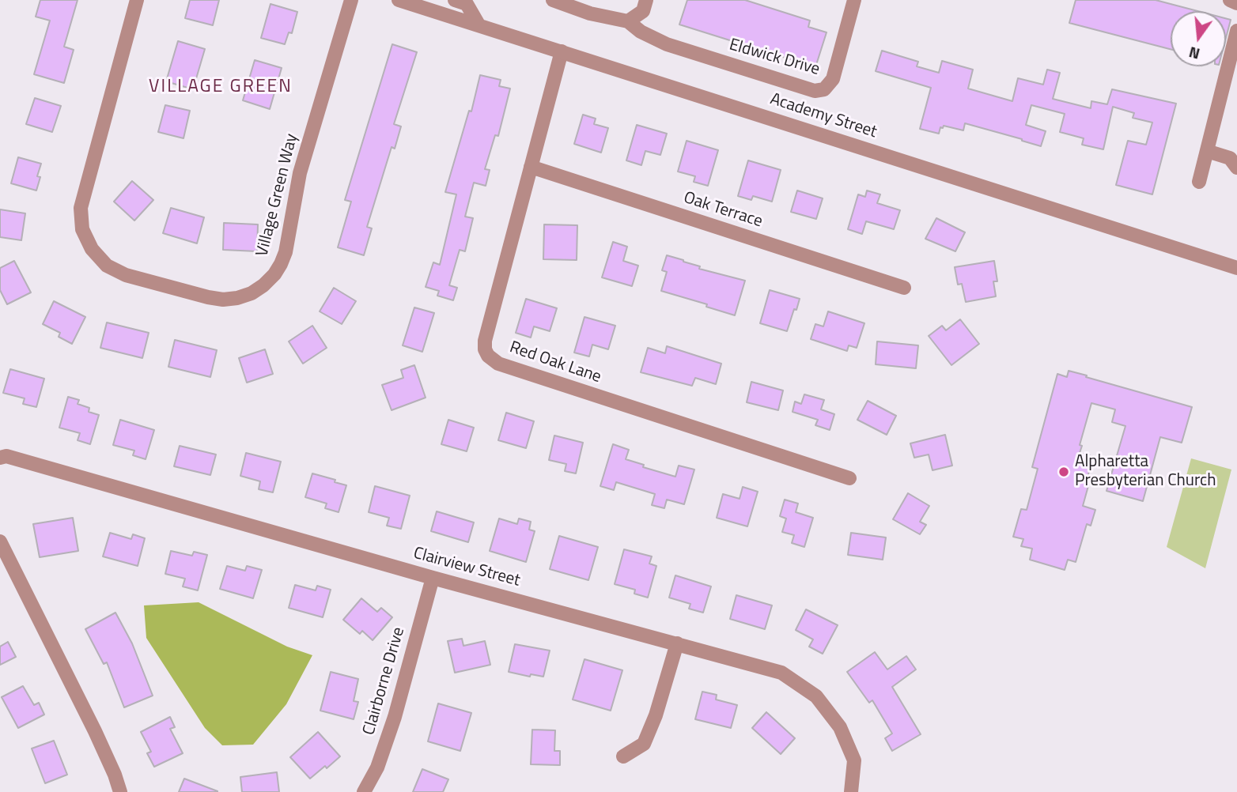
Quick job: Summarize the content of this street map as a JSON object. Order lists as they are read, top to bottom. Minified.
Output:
{"streets":{"street":["Eldwick Drive","Academy Street","Village Green Way","Oak Terrace","Red Oak Lane","Clairview Street","Clairborne Drive"]},"crossings":[["Academy Street","Red Oak Lane"],["Oak Terrace","Red Oak Lane"],["Clairview Street","Clairborne Drive"]],"districts":["VILLAGE GREEN"],"places":["Alpharetta Presbyterian Church"],"north":"bottom"}
